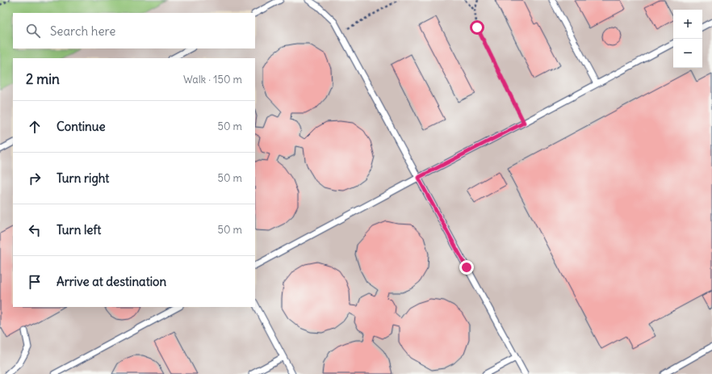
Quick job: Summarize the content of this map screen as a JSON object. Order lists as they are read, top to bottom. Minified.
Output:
{"page":{"map_buttons":["+","−"],"search":"Search here","heading":["2 min","Walk · 150 m"],"list":[["Continue","50 m"],["Turn right","50 m"],["Turn left","50 m"],"Arrive at destination"]}}
